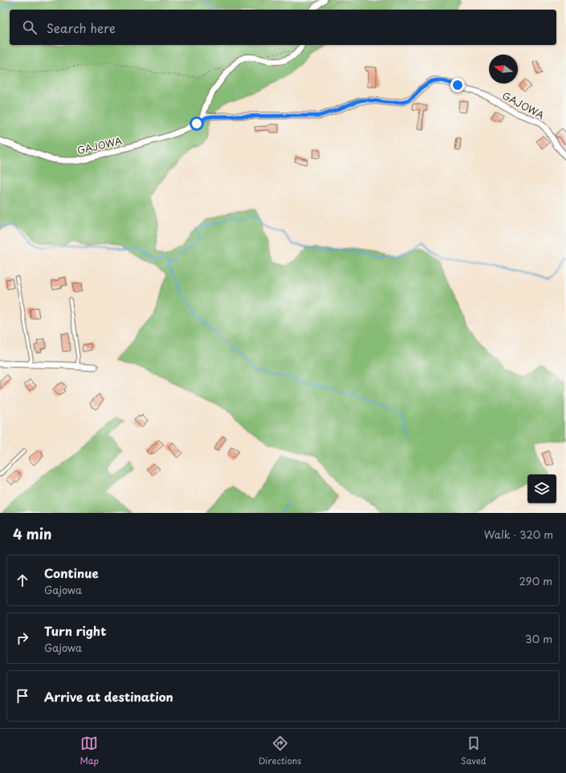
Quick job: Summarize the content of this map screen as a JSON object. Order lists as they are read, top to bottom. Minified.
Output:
{"streets":{"street":["GAJOWA"]},"north":"left","page":{"search":"Search here","heading":["4 min","Walk · 320 m"],"list":[["Continue","Gajowa","290 m"],["Turn right","Gajowa","30 m"],"Arrive at destination"],"nav":["Map","Directions","Saved"]}}
